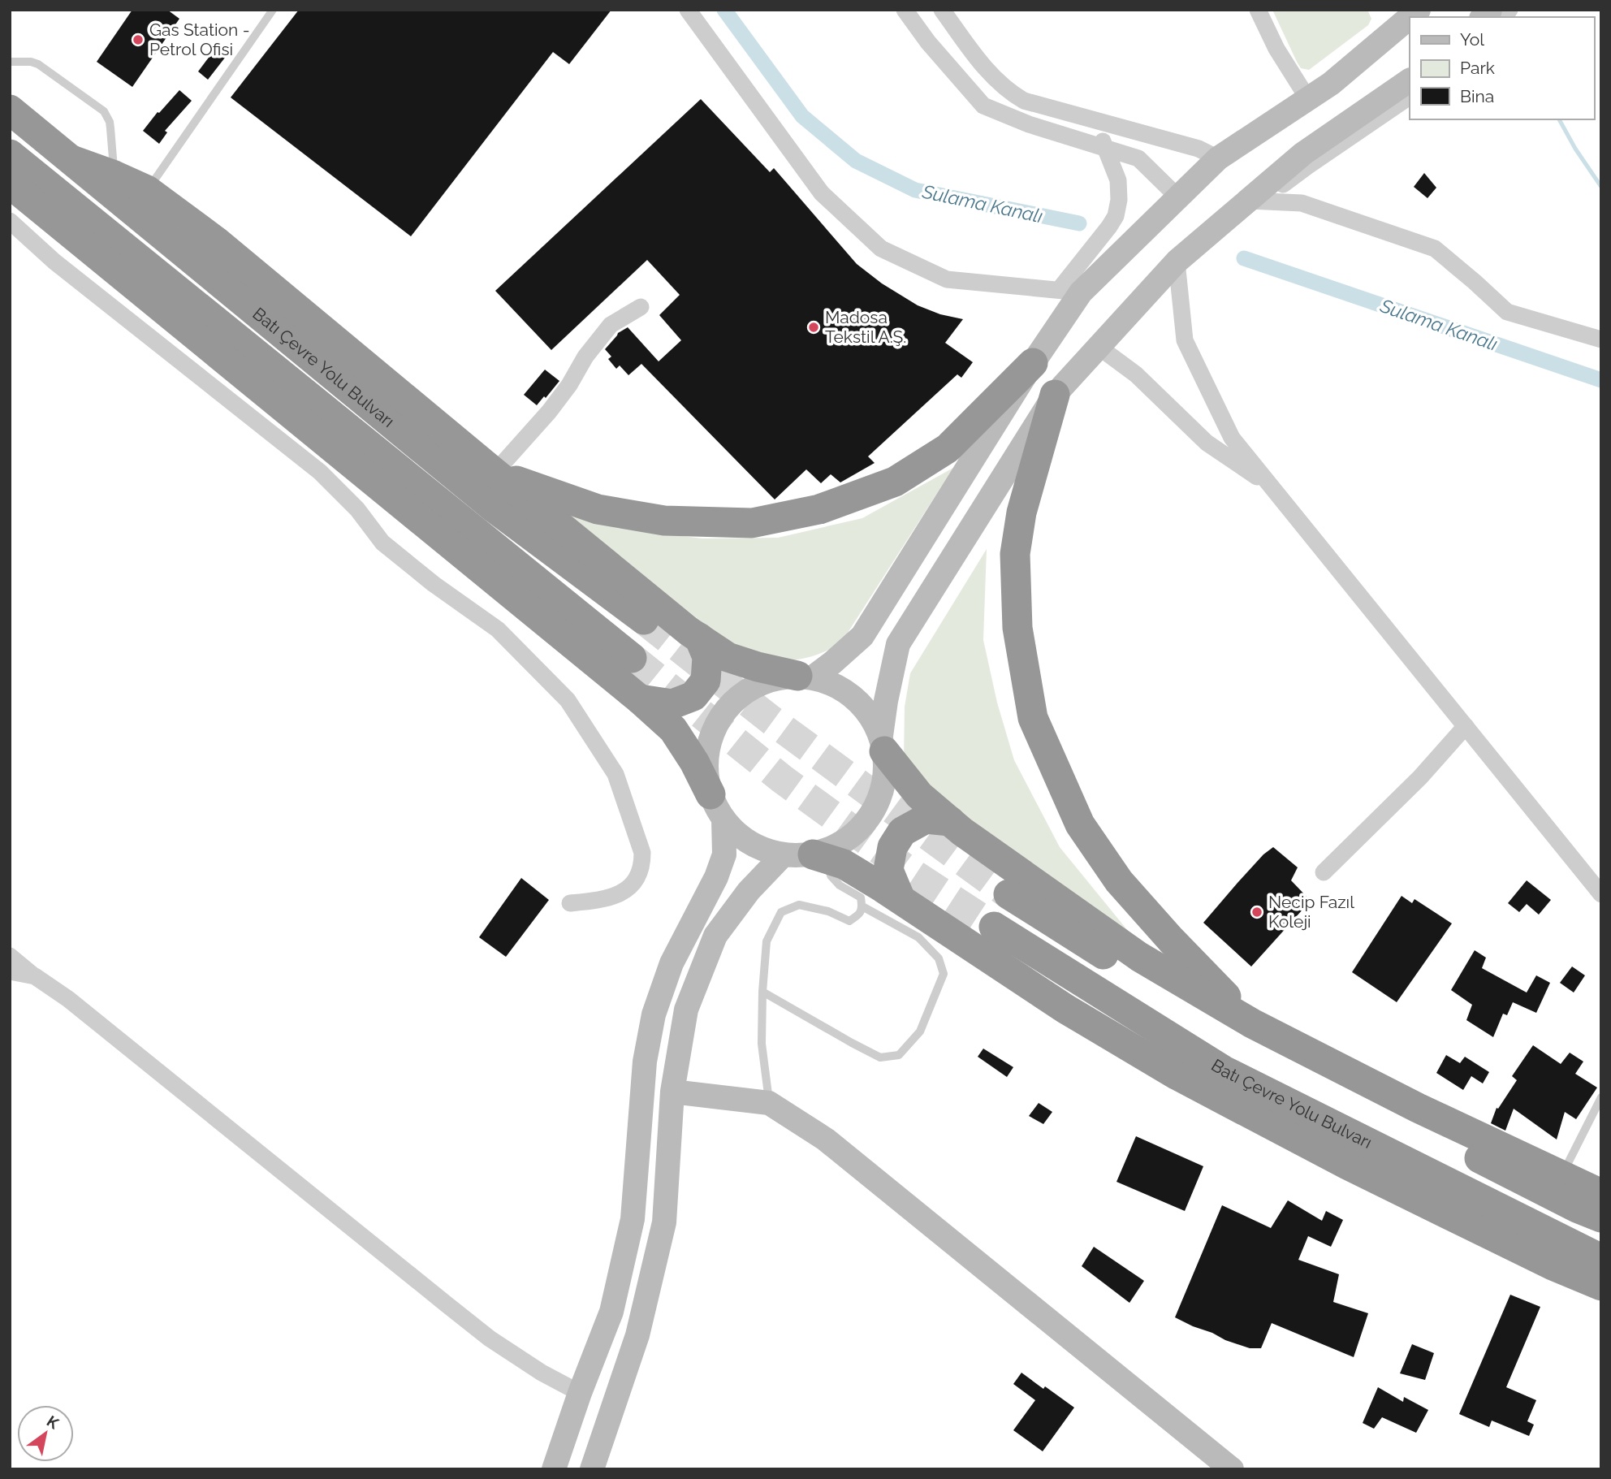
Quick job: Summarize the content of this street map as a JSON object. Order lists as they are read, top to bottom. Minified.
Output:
{"streets":{"highway":["Batı Çevre Yolu Bulvarı"]},"water":["Sulama Kanalı"],"places":["Gas Station - Petrol Ofisi","Madosa Tekstil A.Ş.","Necip Fazıl Koleji"],"legend":["Yol","Park","Bina"],"north":"top right"}
